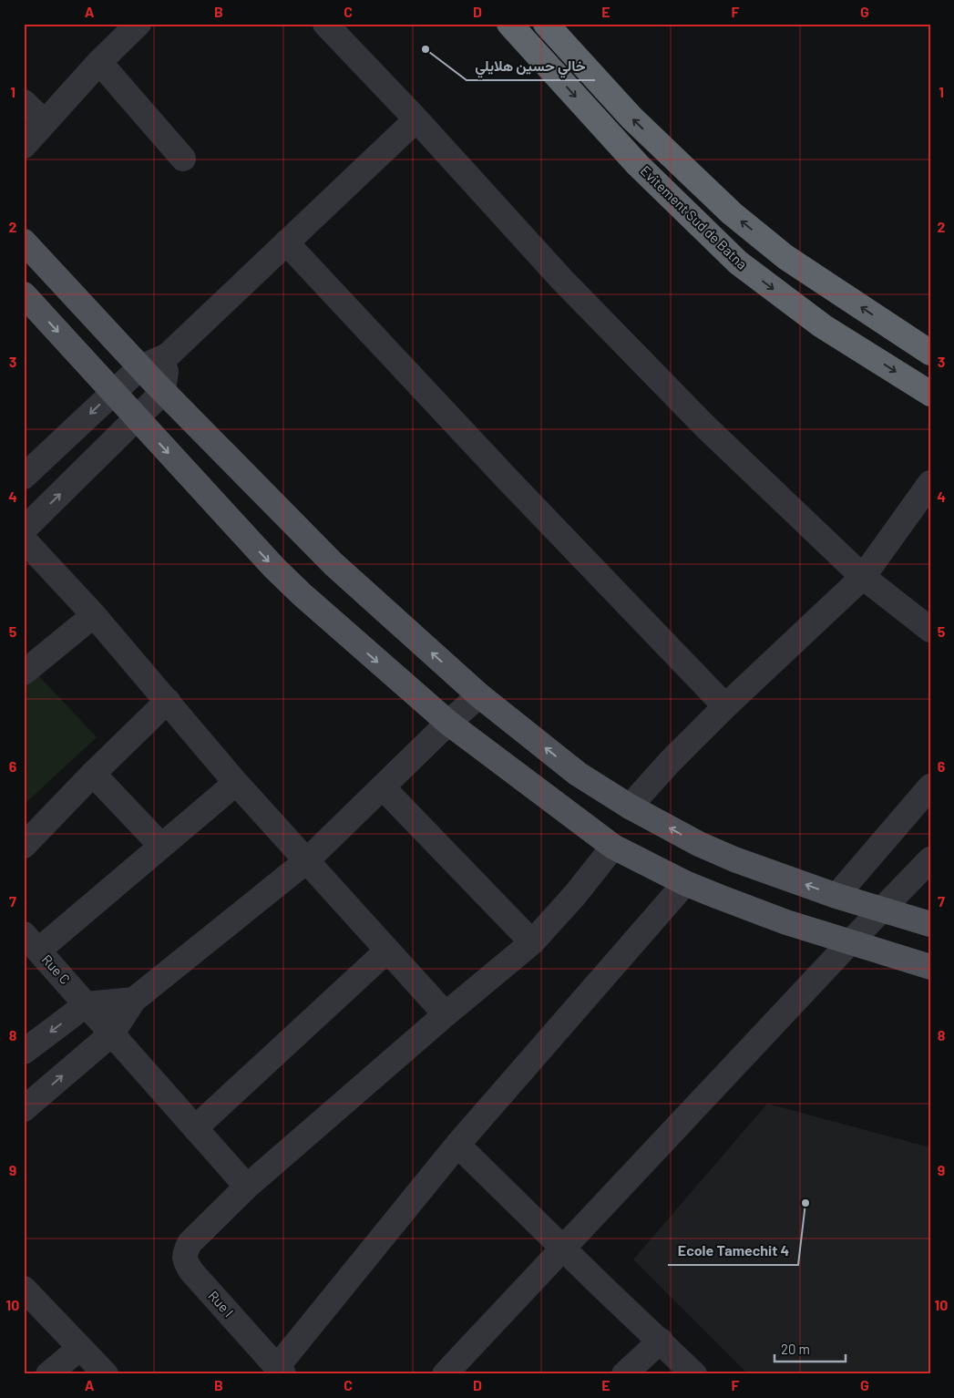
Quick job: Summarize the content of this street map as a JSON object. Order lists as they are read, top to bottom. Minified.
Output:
{"streets":{"highway":["Evitement Sud de Batna"],"street":["Rue C","Rue I"]},"crossings":[["Rue C","Rue I"]],"places":["خالي حسين هلايلي","Ecole Tamechit 4"],"scale_bar":"20 m","grid":{"columns":["A","B","C","D","E","F","G"],"rows":["1","2","3","4","5","6","7","8","9","10"]}}
